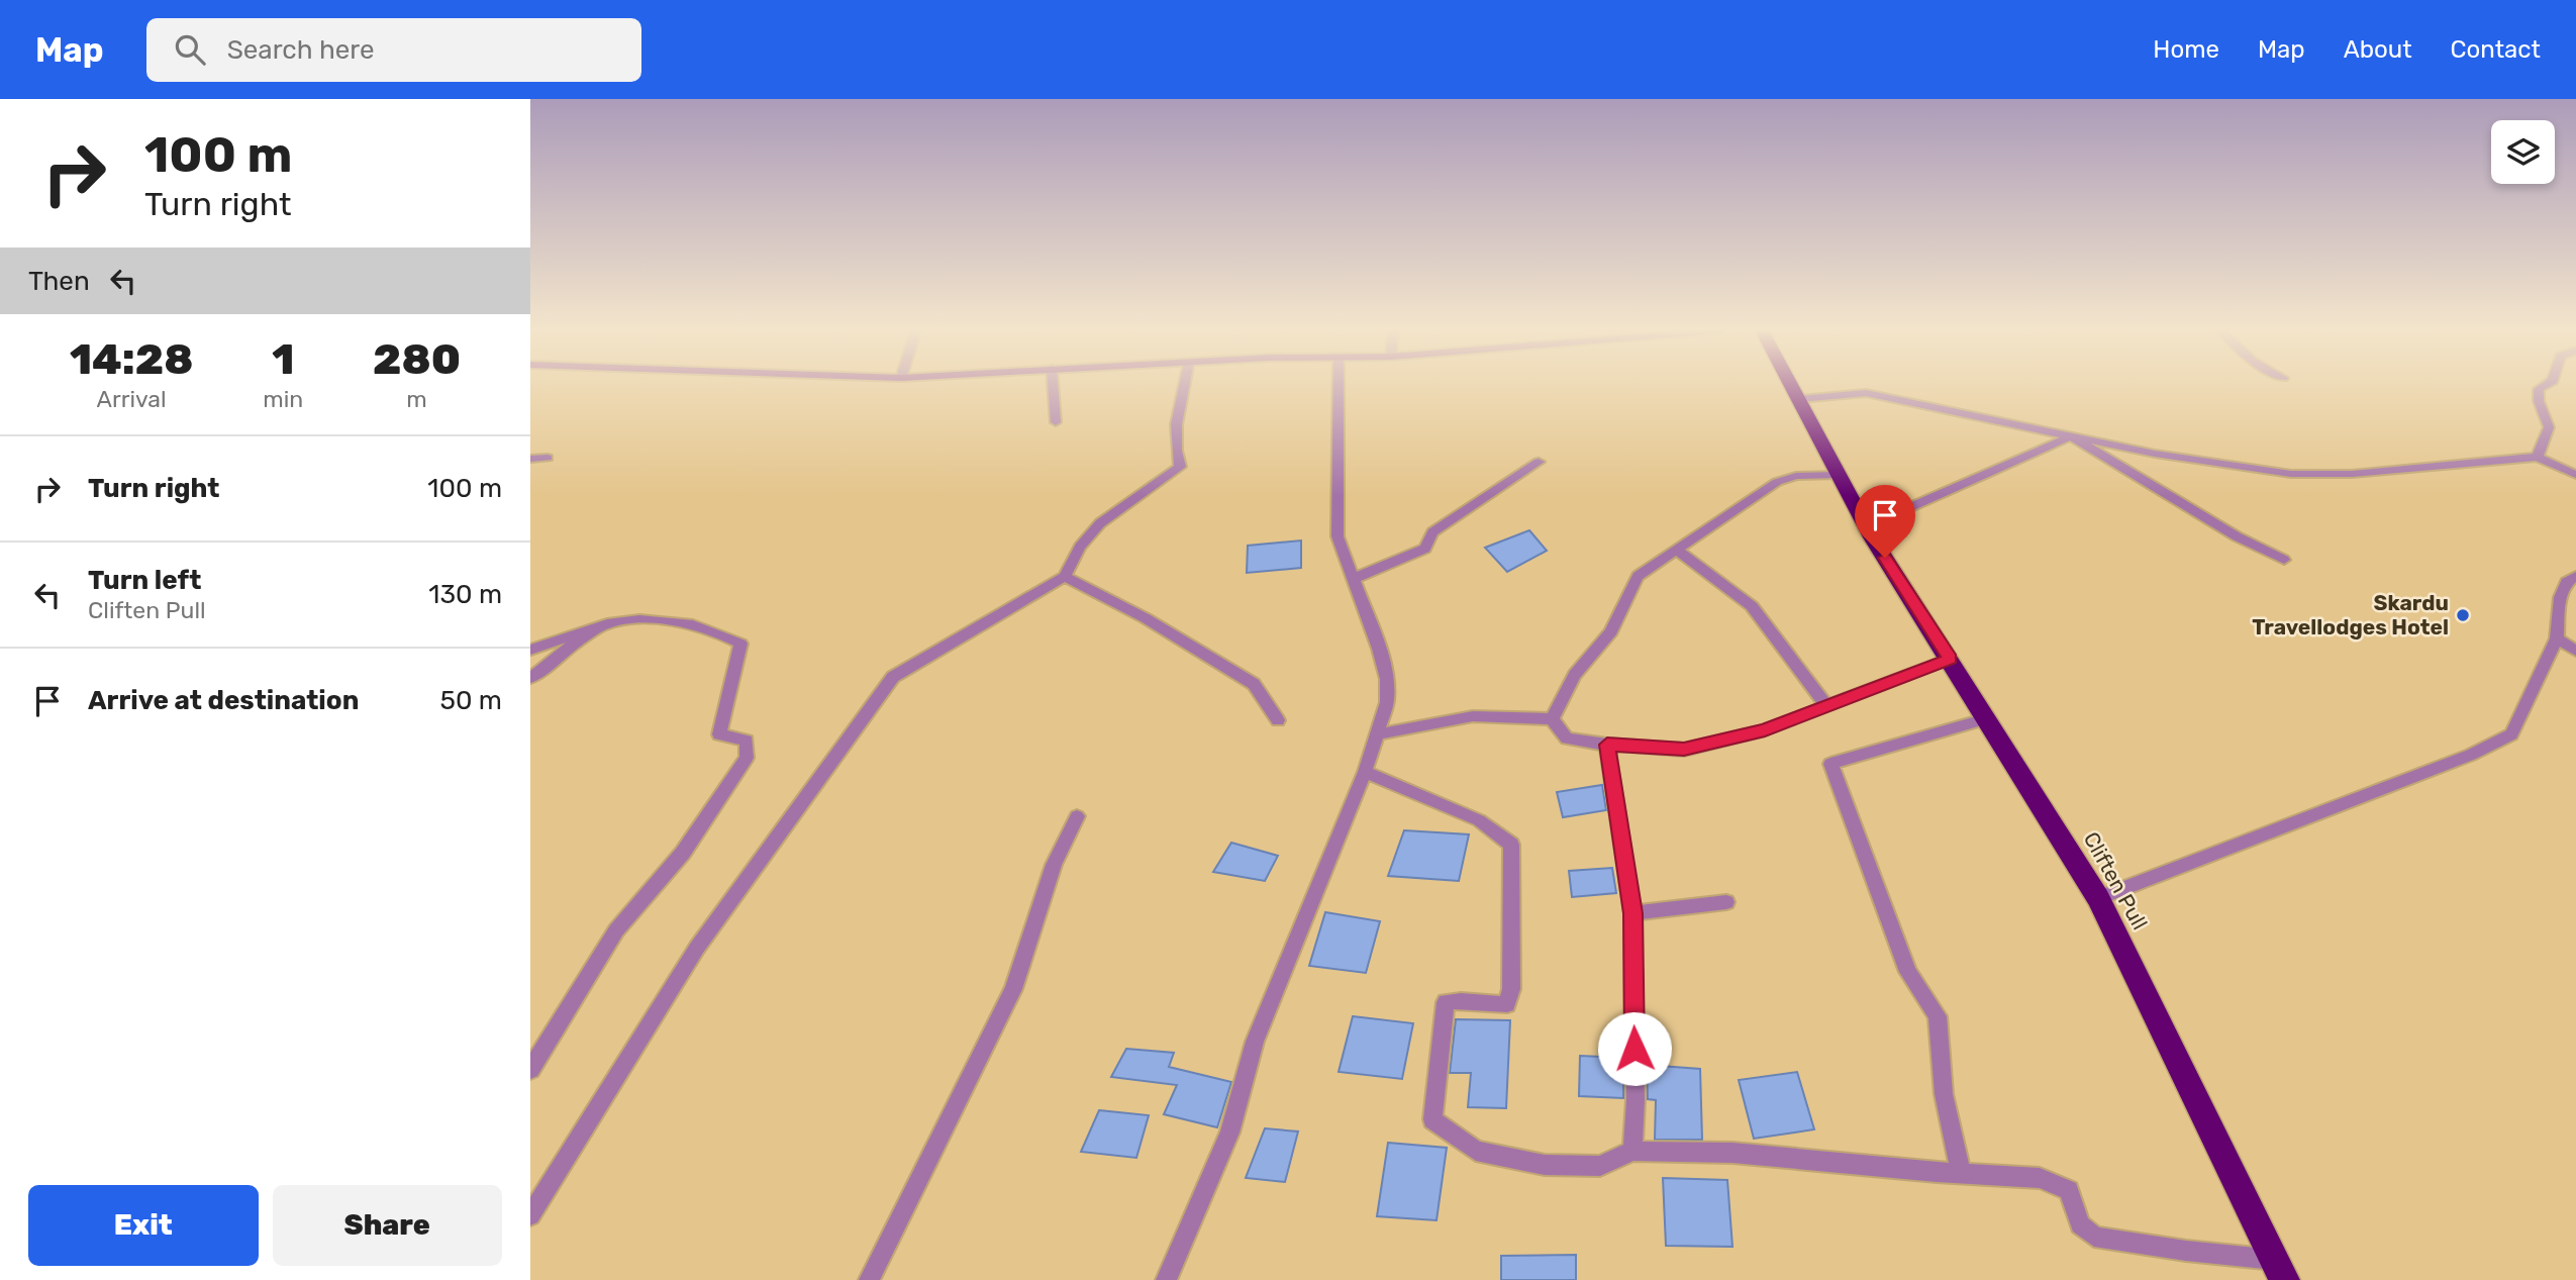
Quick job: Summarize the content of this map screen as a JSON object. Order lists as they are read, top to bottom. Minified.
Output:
{"streets":{"highway":["Cliften Pull"]},"places":["Skardu Travellodges Hotel"],"page":{"header":"Map","search":"Search here","nav":["Home","Map","About","Contact"],"turn":["100 m","Turn right"],"then":"Then","eta":["14:28","Arrival","1","min","280","m"],"list":[{"name":"Turn right","value":"100 m"},{"name":"Turn left","note":"Cliften Pull","value":"130 m"},{"name":"Arrive at destination","value":"50 m"}],"buttons":["Exit","Share"]}}
